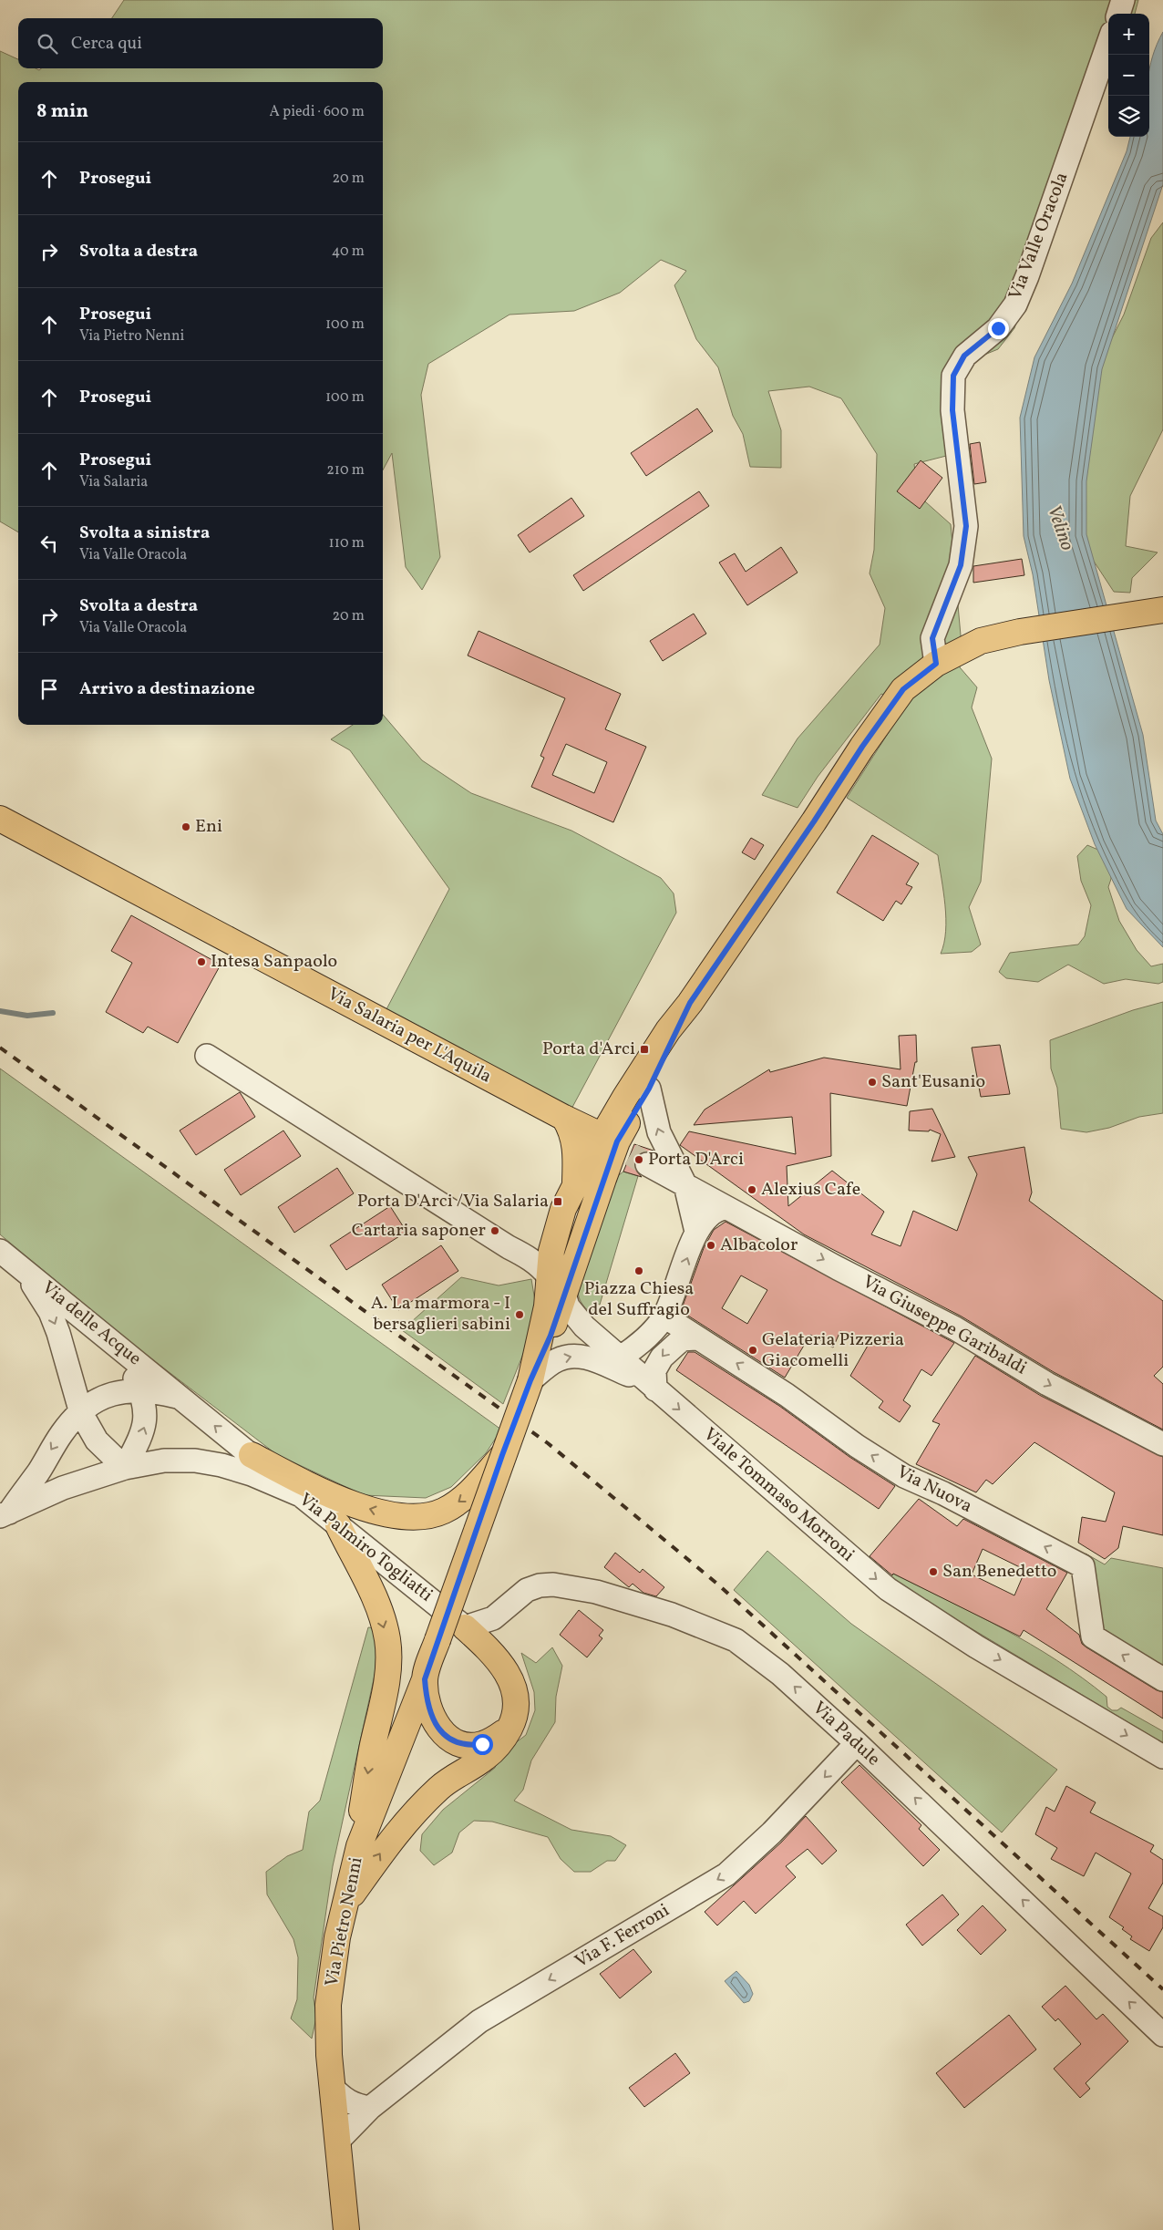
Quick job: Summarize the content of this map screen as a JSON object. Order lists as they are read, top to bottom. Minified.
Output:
{"streets":{"main road":["Via Salaria per L'Aquila","Via Pietro Nenni"],"street":["Via Valle Oracola","Via delle Acque","Via Giuseppe Garibaldi","Via Nuova","Viale Tommaso Morroni","Via Palmiro Togliatti","Via Padule","Via F. Ferroni"]},"crossings":[["Via Salaria per L'Aquila","Via Giuseppe Garibaldi"],["Via delle Acque","Via Palmiro Togliatti"],["Via Palmiro Togliatti","Via Padule"],["Via Padule","Via F. Ferroni"],["Via Pietro Nenni","Via F. Ferroni"]],"one_way":["Via Giuseppe Garibaldi","Via Nuova","Viale Tommaso Morroni","Via Padule","Via F. Ferroni"],"water":["Velino"],"places":{"other":["Eni","Intesa Sanpaolo","Sant'Eusanio","Porta D'Arci","Alexius Cafe","Cartaria saponer","Albacolor","Piazza Chiesa del Suffragio","A. La marmora - I bersaglieri sabini","Gelateria Pizzeria Giacomelli","San Benedetto"],"transit":["Porta d'Arci","Porta D'Arci /Via Salaria"]},"page":{"map_buttons":["+","−"],"search":"Cerca qui","heading":["8 min","A piedi · 600 m"],"list":[["Prosegui","20 m"],["Svolta a destra","40 m"],["Prosegui","Via Pietro Nenni","100 m"],["Prosegui","100 m"],["Prosegui","Via Salaria","210 m"],["Svolta a sinistra","Via Valle Oracola","110 m"],["Svolta a destra","Via Valle Oracola","20 m"],"Arrivo a destinazione"]}}
